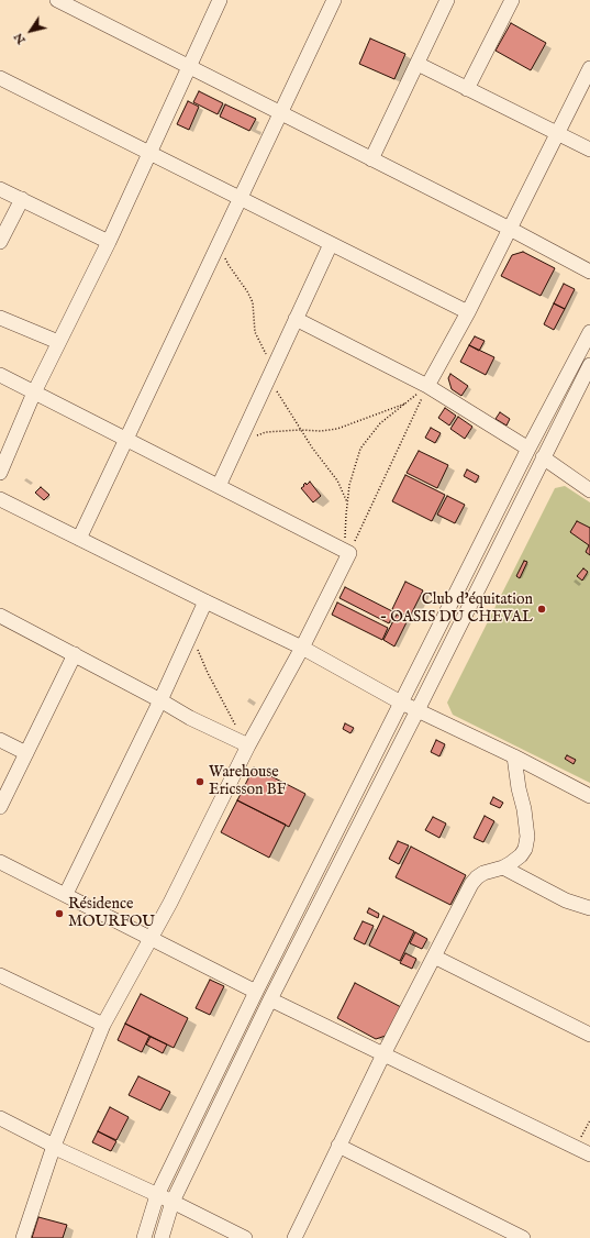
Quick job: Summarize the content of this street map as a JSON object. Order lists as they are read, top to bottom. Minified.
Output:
{"places":["Club d'équitation - OASIS DU CHEVAL","Warehouse Ericsson BF","Résidence MOURFOU"],"north":"bottom left"}
